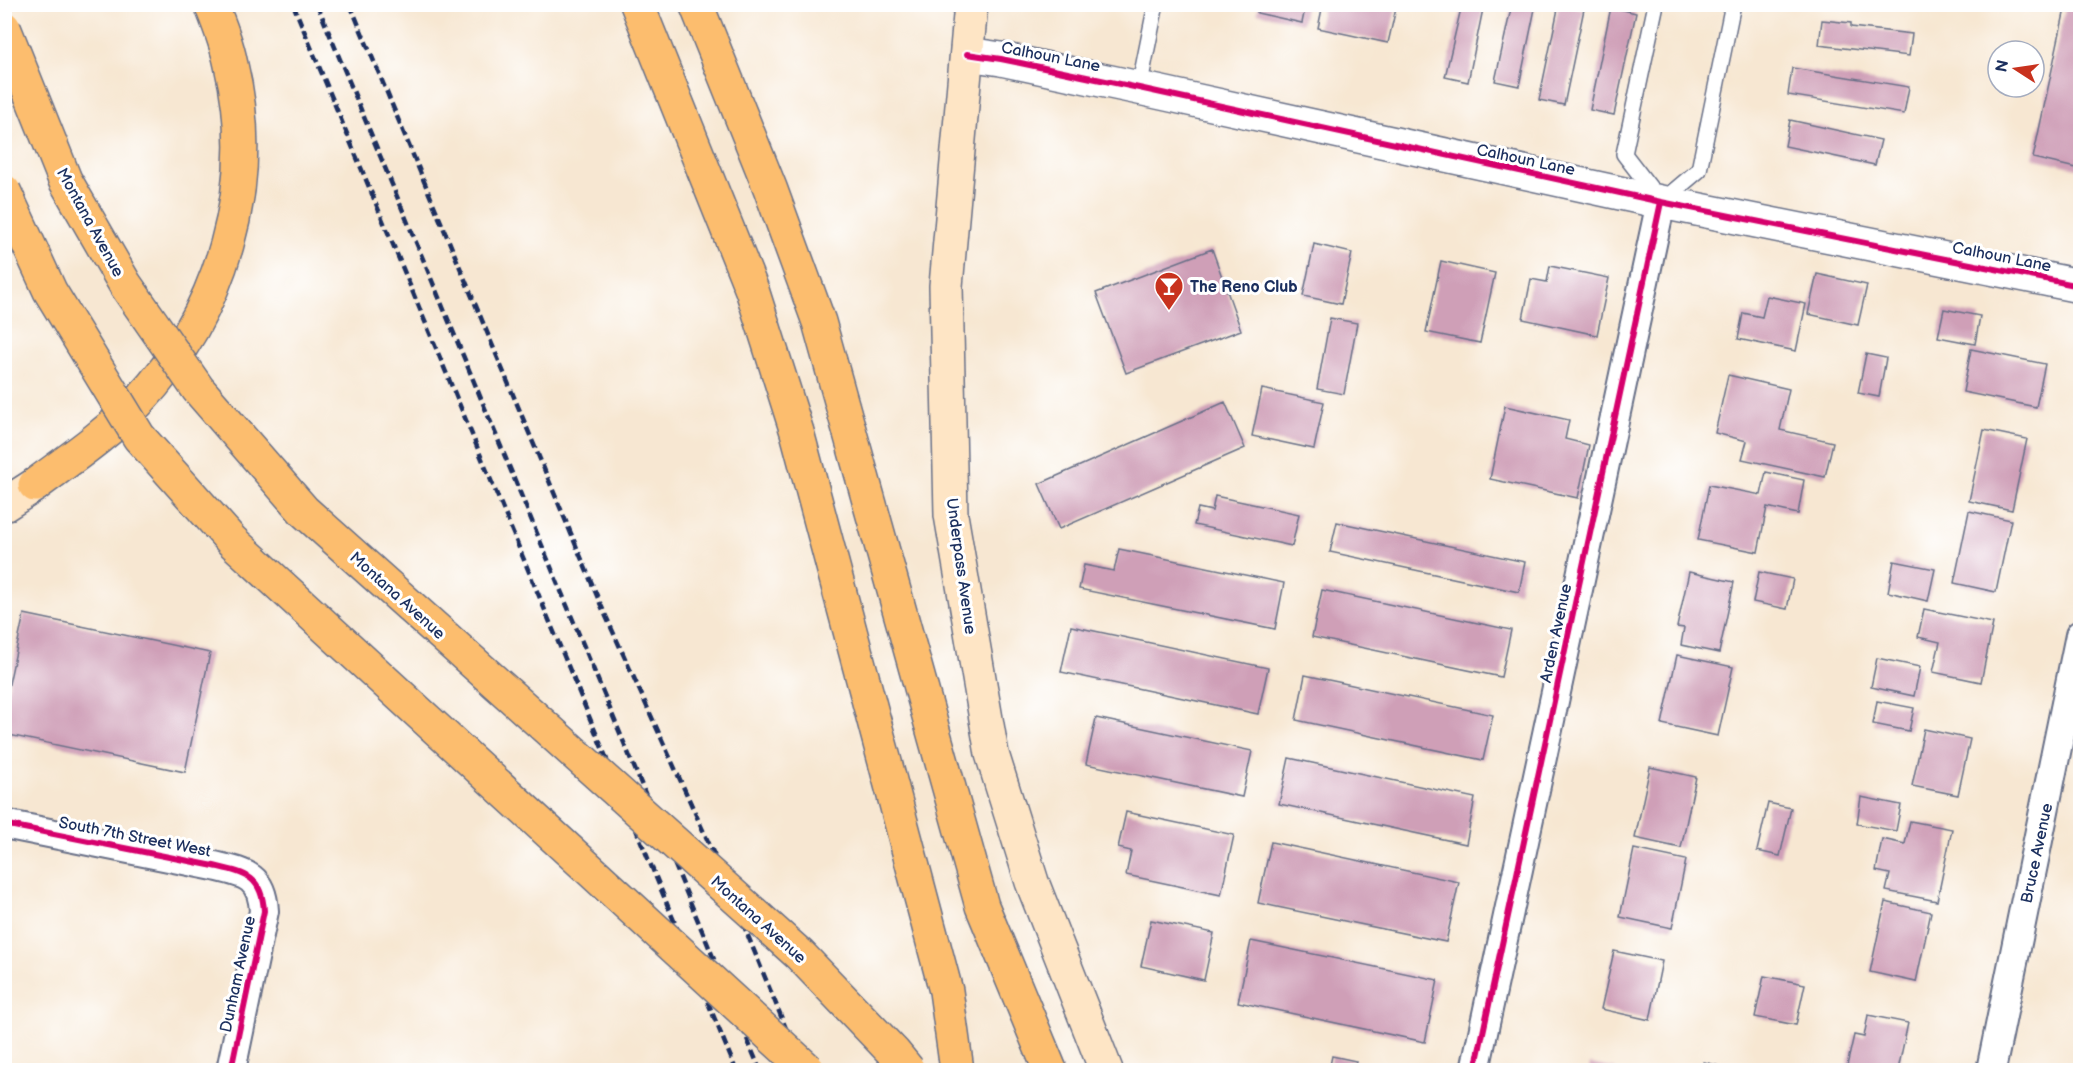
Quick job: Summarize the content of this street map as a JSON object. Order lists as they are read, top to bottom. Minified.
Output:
{"streets":{"main road":["Montana Avenue","Underpass Avenue"],"street":["Calhoun Lane","Arden Avenue","South 7th Street West","Bruce Avenue","Dunham Avenue"]},"crossings":[["Calhoun Lane","Underpass Avenue"],["Calhoun Lane","Arden Avenue"],["South 7th Street West","Dunham Avenue"]],"places":{"bar":["The Reno Club"]},"north":"left"}
